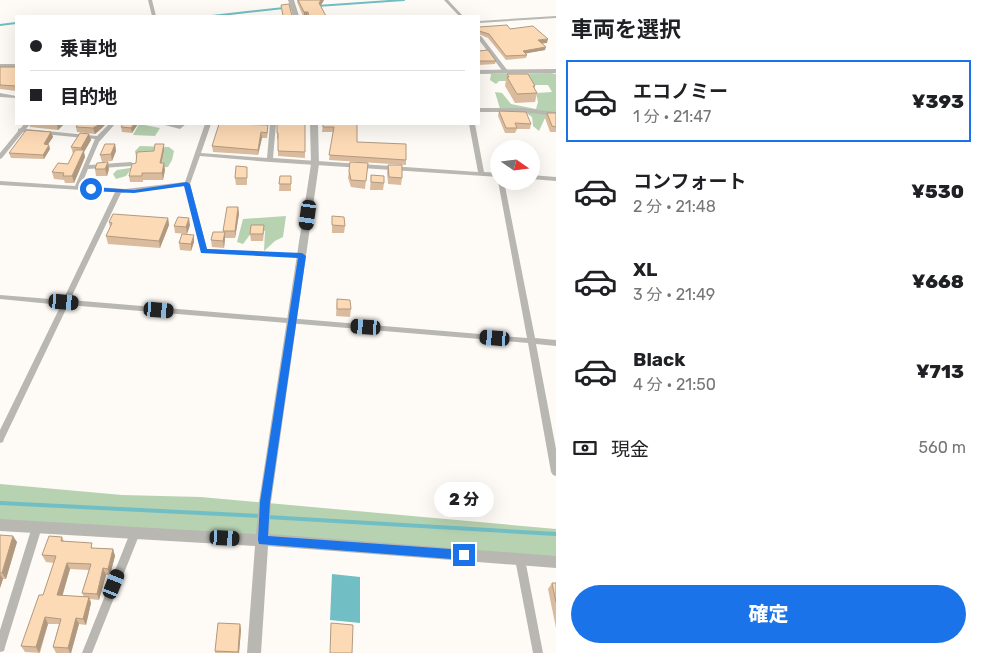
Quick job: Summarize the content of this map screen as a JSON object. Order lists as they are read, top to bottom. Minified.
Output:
{"north":"right","page":{"heading":"車両を選択","banner":["乗車地","目的地"],"list":[{"name":"エコノミー","note":"1 分 · 21:47","value":"¥393"},{"name":"コンフォート","note":"2 分 · 21:48","value":"¥530"},{"name":"XL","note":"3 分 · 21:49","value":"¥668"},{"name":"Black","note":"4 分 · 21:50","value":"¥713"}],"pay":["現金","560 m"],"bubble":"2 分","buttons":"確定"}}
